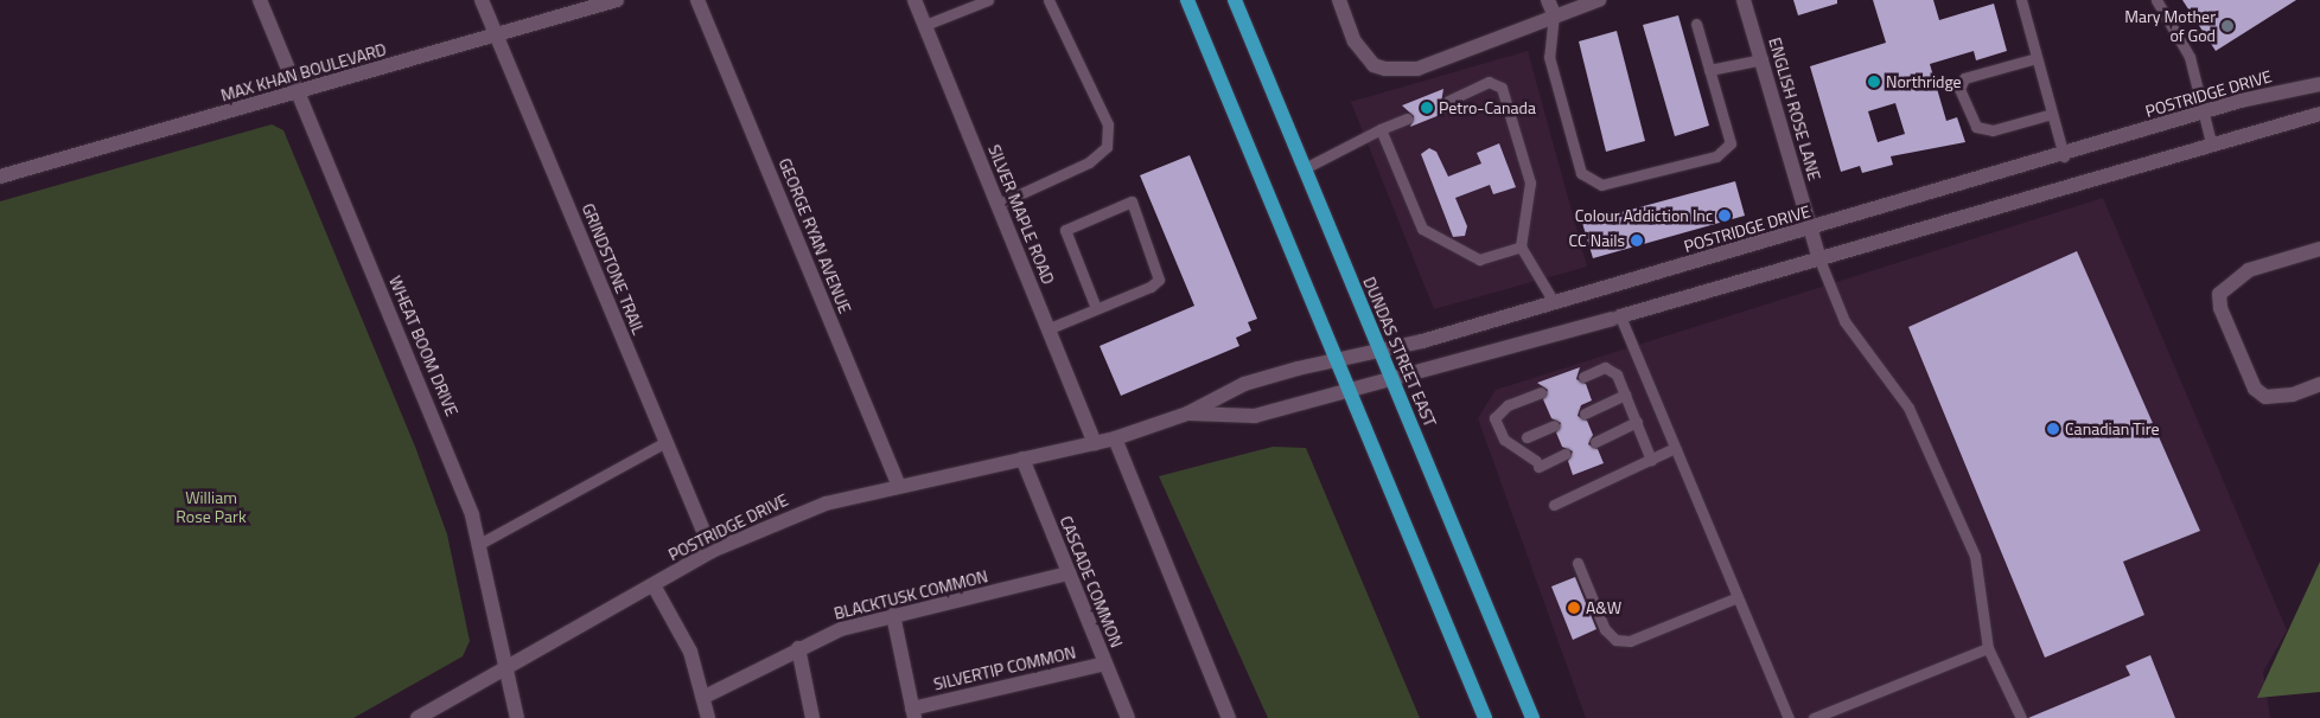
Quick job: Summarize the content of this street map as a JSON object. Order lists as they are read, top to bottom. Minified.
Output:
{"streets":{"main road":["DUNDAS STREET EAST"],"street":["MAX KHAN BOULEVARD","POSTRIDGE DRIVE","ENGLISH ROSE LANE","SILVER MAPLE ROAD","GEORGE RYAN AVENUE","GRINDSTONE TRAIL","WHEAT BOOM DRIVE","CASCADE COMMON","BLACKTUSK COMMON","SILVERTIP COMMON"]},"crossings":[["MAX KHAN BOULEVARD","GRINDSTONE TRAIL"],["MAX KHAN BOULEVARD","WHEAT BOOM DRIVE"],["POSTRIDGE DRIVE","ENGLISH ROSE LANE"],["POSTRIDGE DRIVE","SILVER MAPLE ROAD"],["POSTRIDGE DRIVE","GEORGE RYAN AVENUE"],["POSTRIDGE DRIVE","GRINDSTONE TRAIL"],["POSTRIDGE DRIVE","WHEAT BOOM DRIVE"],["POSTRIDGE DRIVE","DUNDAS STREET EAST"],["POSTRIDGE DRIVE","CASCADE COMMON"],["CASCADE COMMON","BLACKTUSK COMMON"],["CASCADE COMMON","SILVERTIP COMMON"]],"parks":["William Rose Park"],"places":["Mary Mother of God","Northridge","Petro-Canada","Colour Addiction Inc","CC Nails","Canadian Tire","A&W"]}
